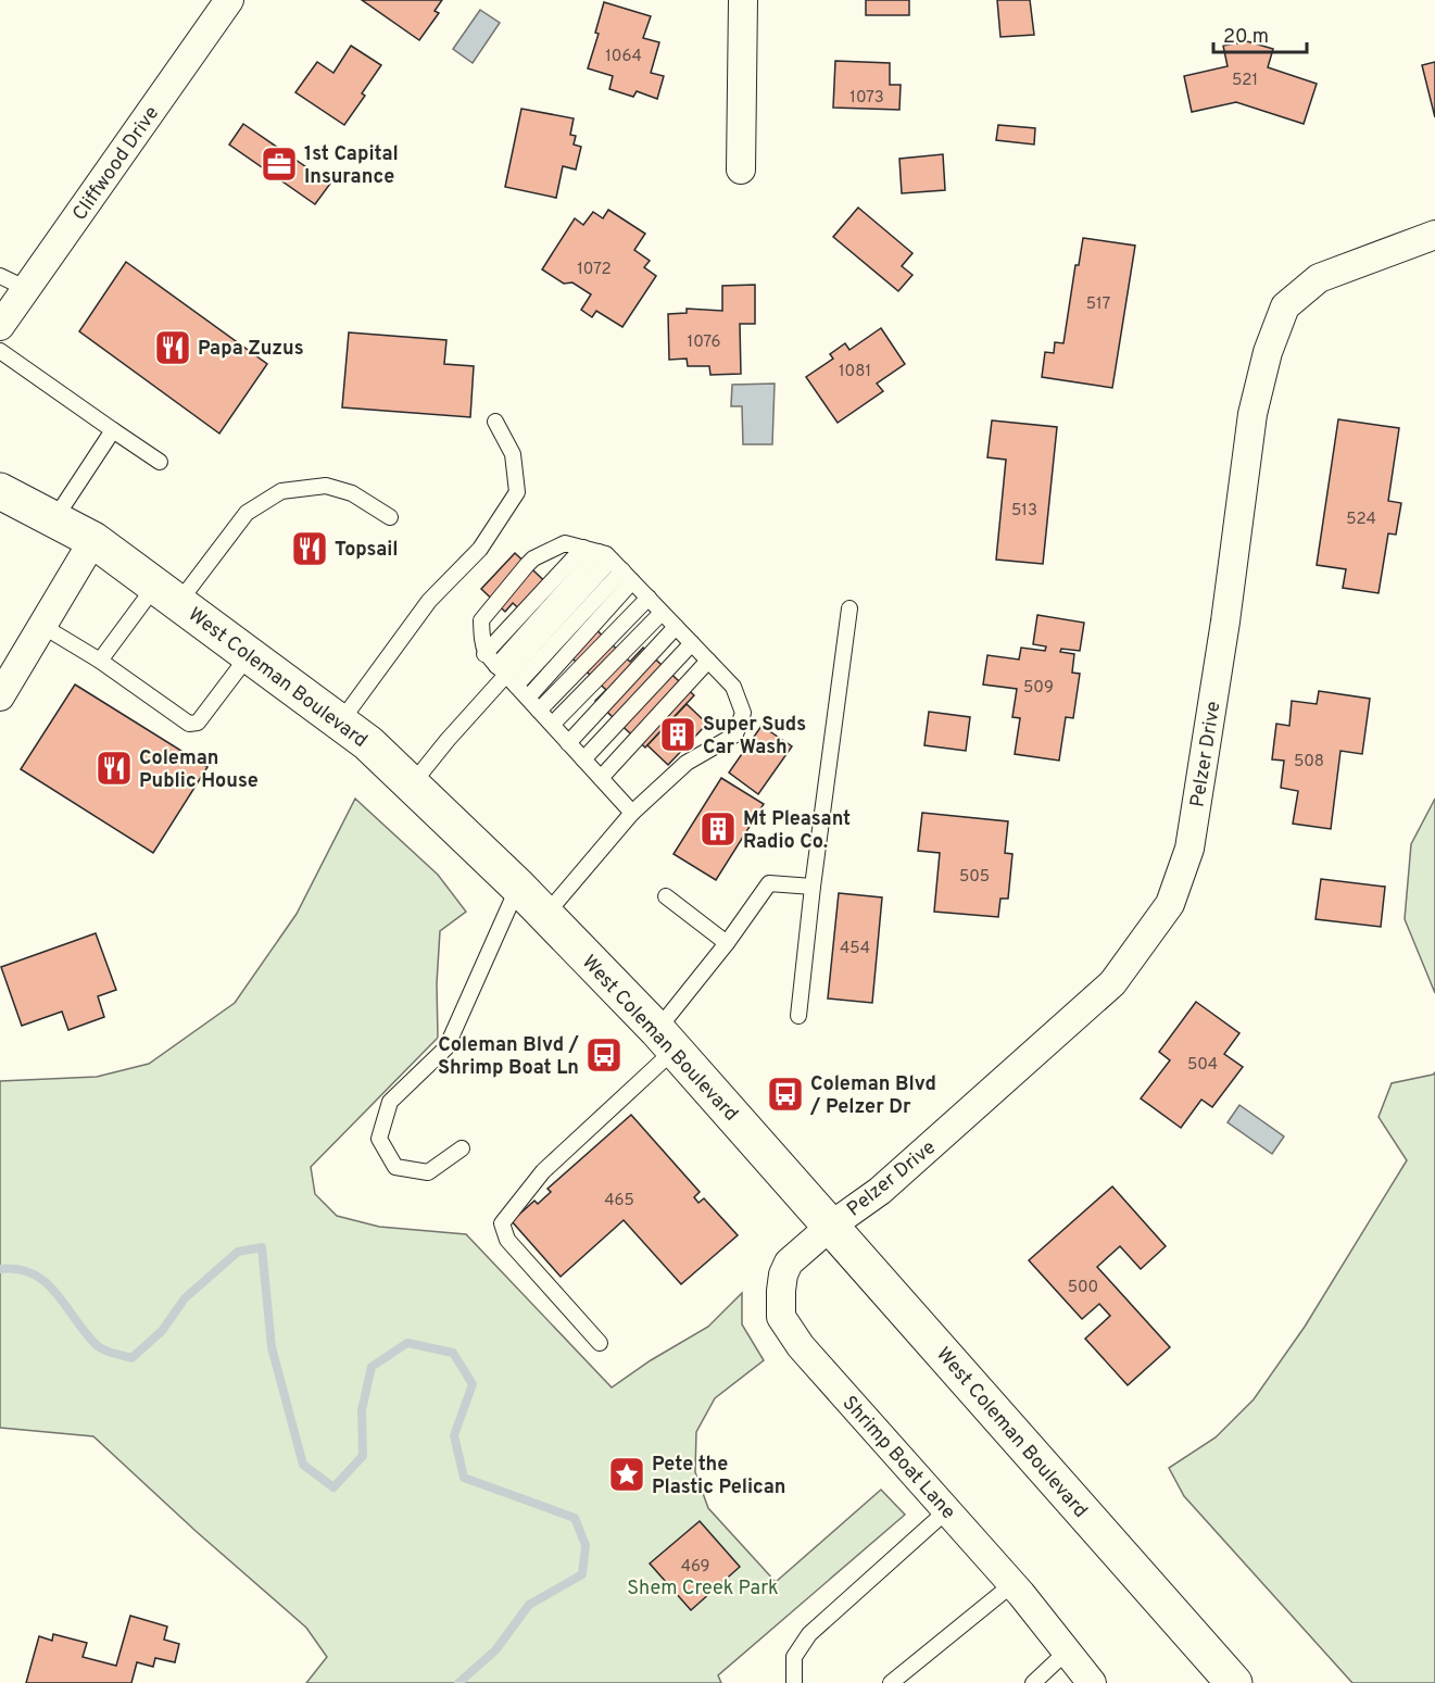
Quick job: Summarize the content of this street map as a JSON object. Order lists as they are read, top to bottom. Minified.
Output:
{"streets":{"main road":["West Coleman Boulevard"],"street":["Cliffwood Drive","Pelzer Drive","Shrimp Boat Lane"]},"crossings":[["West Coleman Boulevard","Pelzer Drive"],["West Coleman Boulevard","Shrimp Boat Lane"],["Pelzer Drive","Shrimp Boat Lane"]],"parks":["Shem Creek Park"],"places":{"office":["1st Capital Insurance"],"restaurant":["Papa Zuzus","Topsail","Coleman Public House"],"building":["Super Suds Car Wash","Mt Pleasant Radio Co."],"bus stop":["Coleman Blvd / Shrimp Boat Ln","Coleman Blvd / Pelzer Dr"],"place":["Pete the Plastic Pelican"]},"house_numbers":["1064","521","1073","1072","517","1076","1081","513","524","509","508","505","454","504","465","500","469"],"scale_bar":"20 m"}
